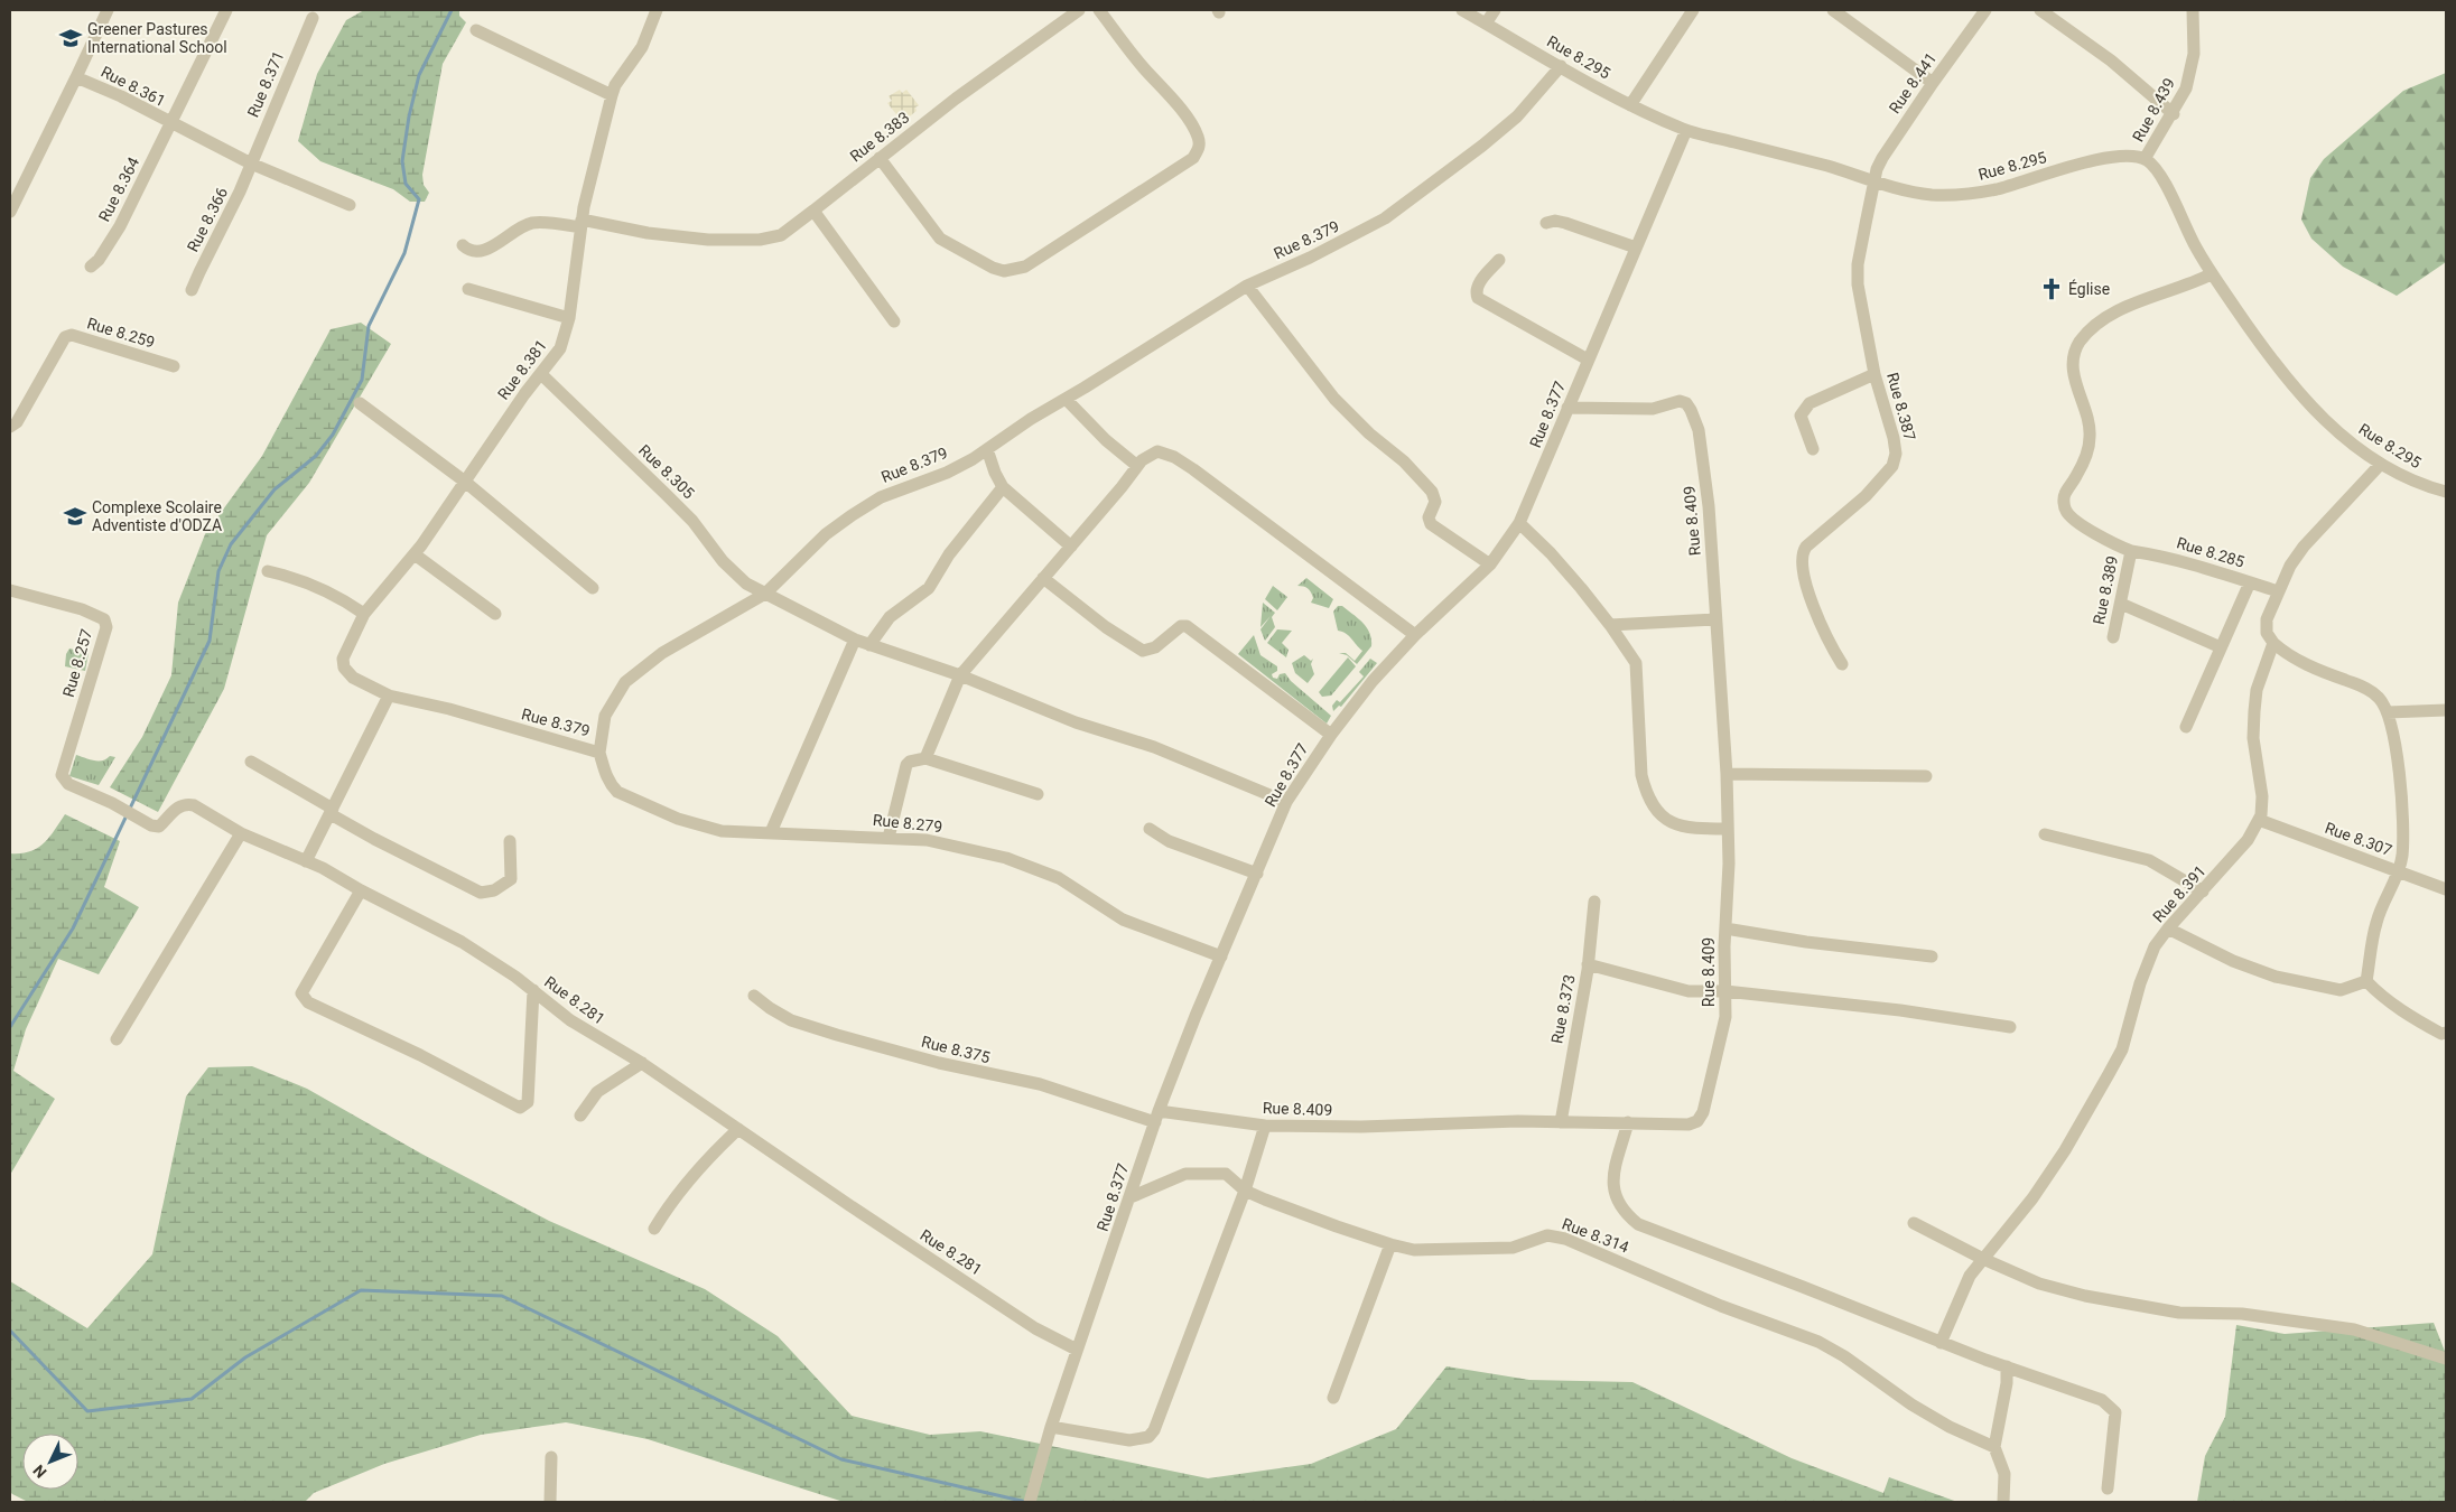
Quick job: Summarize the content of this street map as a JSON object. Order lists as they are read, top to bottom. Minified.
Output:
{"streets":{"street":["Rue 8.295","Rue 8.441","Rue 8.371","Rue 8.361","Rue 8.439","Rue 8.383","Rue 8.364","Rue 8.366","Rue 8.379","Rue 8.259","Rue 8.381","Rue 8.387","Rue 8.377","Rue 8.305","Rue 8.409","Rue 8.285","Rue 8.389","Rue 8.257","Rue 8.279","Rue 8.307","Rue 8.391","Rue 8.281","Rue 8.373","Rue 8.375","Rue 8.314"]},"crossings":[["Rue 8.295","Rue 8.441"],["Rue 8.295","Rue 8.439"],["Rue 8.295","Rue 8.379"],["Rue 8.295","Rue 8.387"],["Rue 8.295","Rue 8.377"],["Rue 8.295","Rue 8.389"],["Rue 8.441","Rue 8.387"],["Rue 8.371","Rue 8.361"],["Rue 8.371","Rue 8.366"],["Rue 8.361","Rue 8.364"],["Rue 8.361","Rue 8.366"],["Rue 8.383","Rue 8.381"],["Rue 8.379","Rue 8.381"],["Rue 8.379","Rue 8.305"],["Rue 8.379","Rue 8.279"],["Rue 8.381","Rue 8.305"],["Rue 8.377","Rue 8.305"],["Rue 8.377","Rue 8.409"],["Rue 8.377","Rue 8.279"],["Rue 8.377","Rue 8.281"],["Rue 8.377","Rue 8.375"],["Rue 8.377","Rue 8.314"],["Rue 8.409","Rue 8.373"],["Rue 8.409","Rue 8.375"],["Rue 8.285","Rue 8.389"],["Rue 8.257","Rue 8.281"],["Rue 8.307","Rue 8.391"]],"places":{"school or university":["Greener Pastures International School","Complexe Scolaire Adventiste d'ODZA"],"church":["Église"]},"north":"bottom left"}
